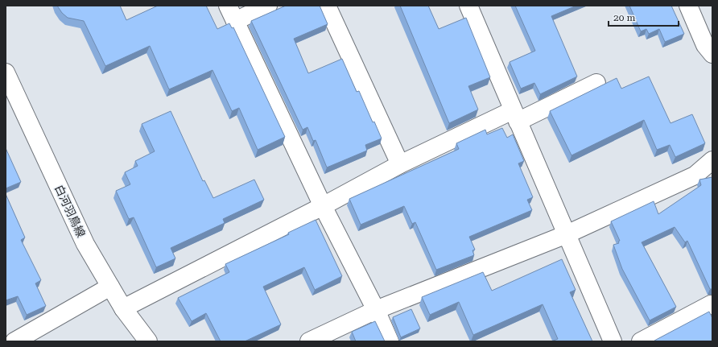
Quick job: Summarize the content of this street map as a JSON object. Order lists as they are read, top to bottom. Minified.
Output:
{"streets":{"street":["白河羽鳥線"]},"scale_bar":"20 m"}
